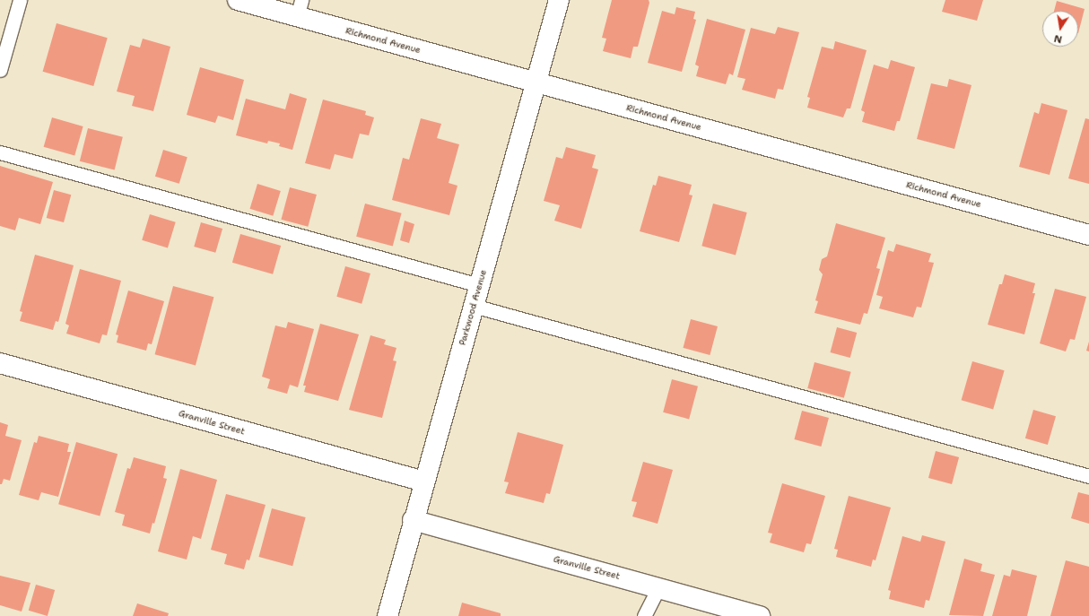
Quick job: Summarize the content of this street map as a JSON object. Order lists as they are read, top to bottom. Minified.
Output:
{"streets":{"street":["Richmond Avenue","Parkwood Avenue","Granville Street"]},"crossings":[["Richmond Avenue","Parkwood Avenue"],["Parkwood Avenue","Granville Street"]],"north":"bottom"}
